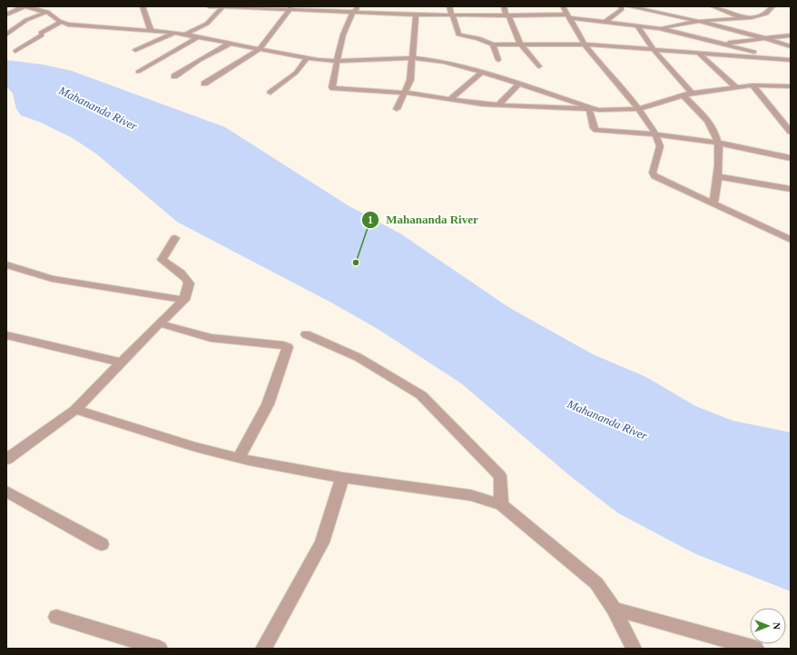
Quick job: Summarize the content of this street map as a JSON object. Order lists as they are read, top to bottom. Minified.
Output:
{"water":["Mahananda River"],"places":["Mahananda River"],"north":"right"}
